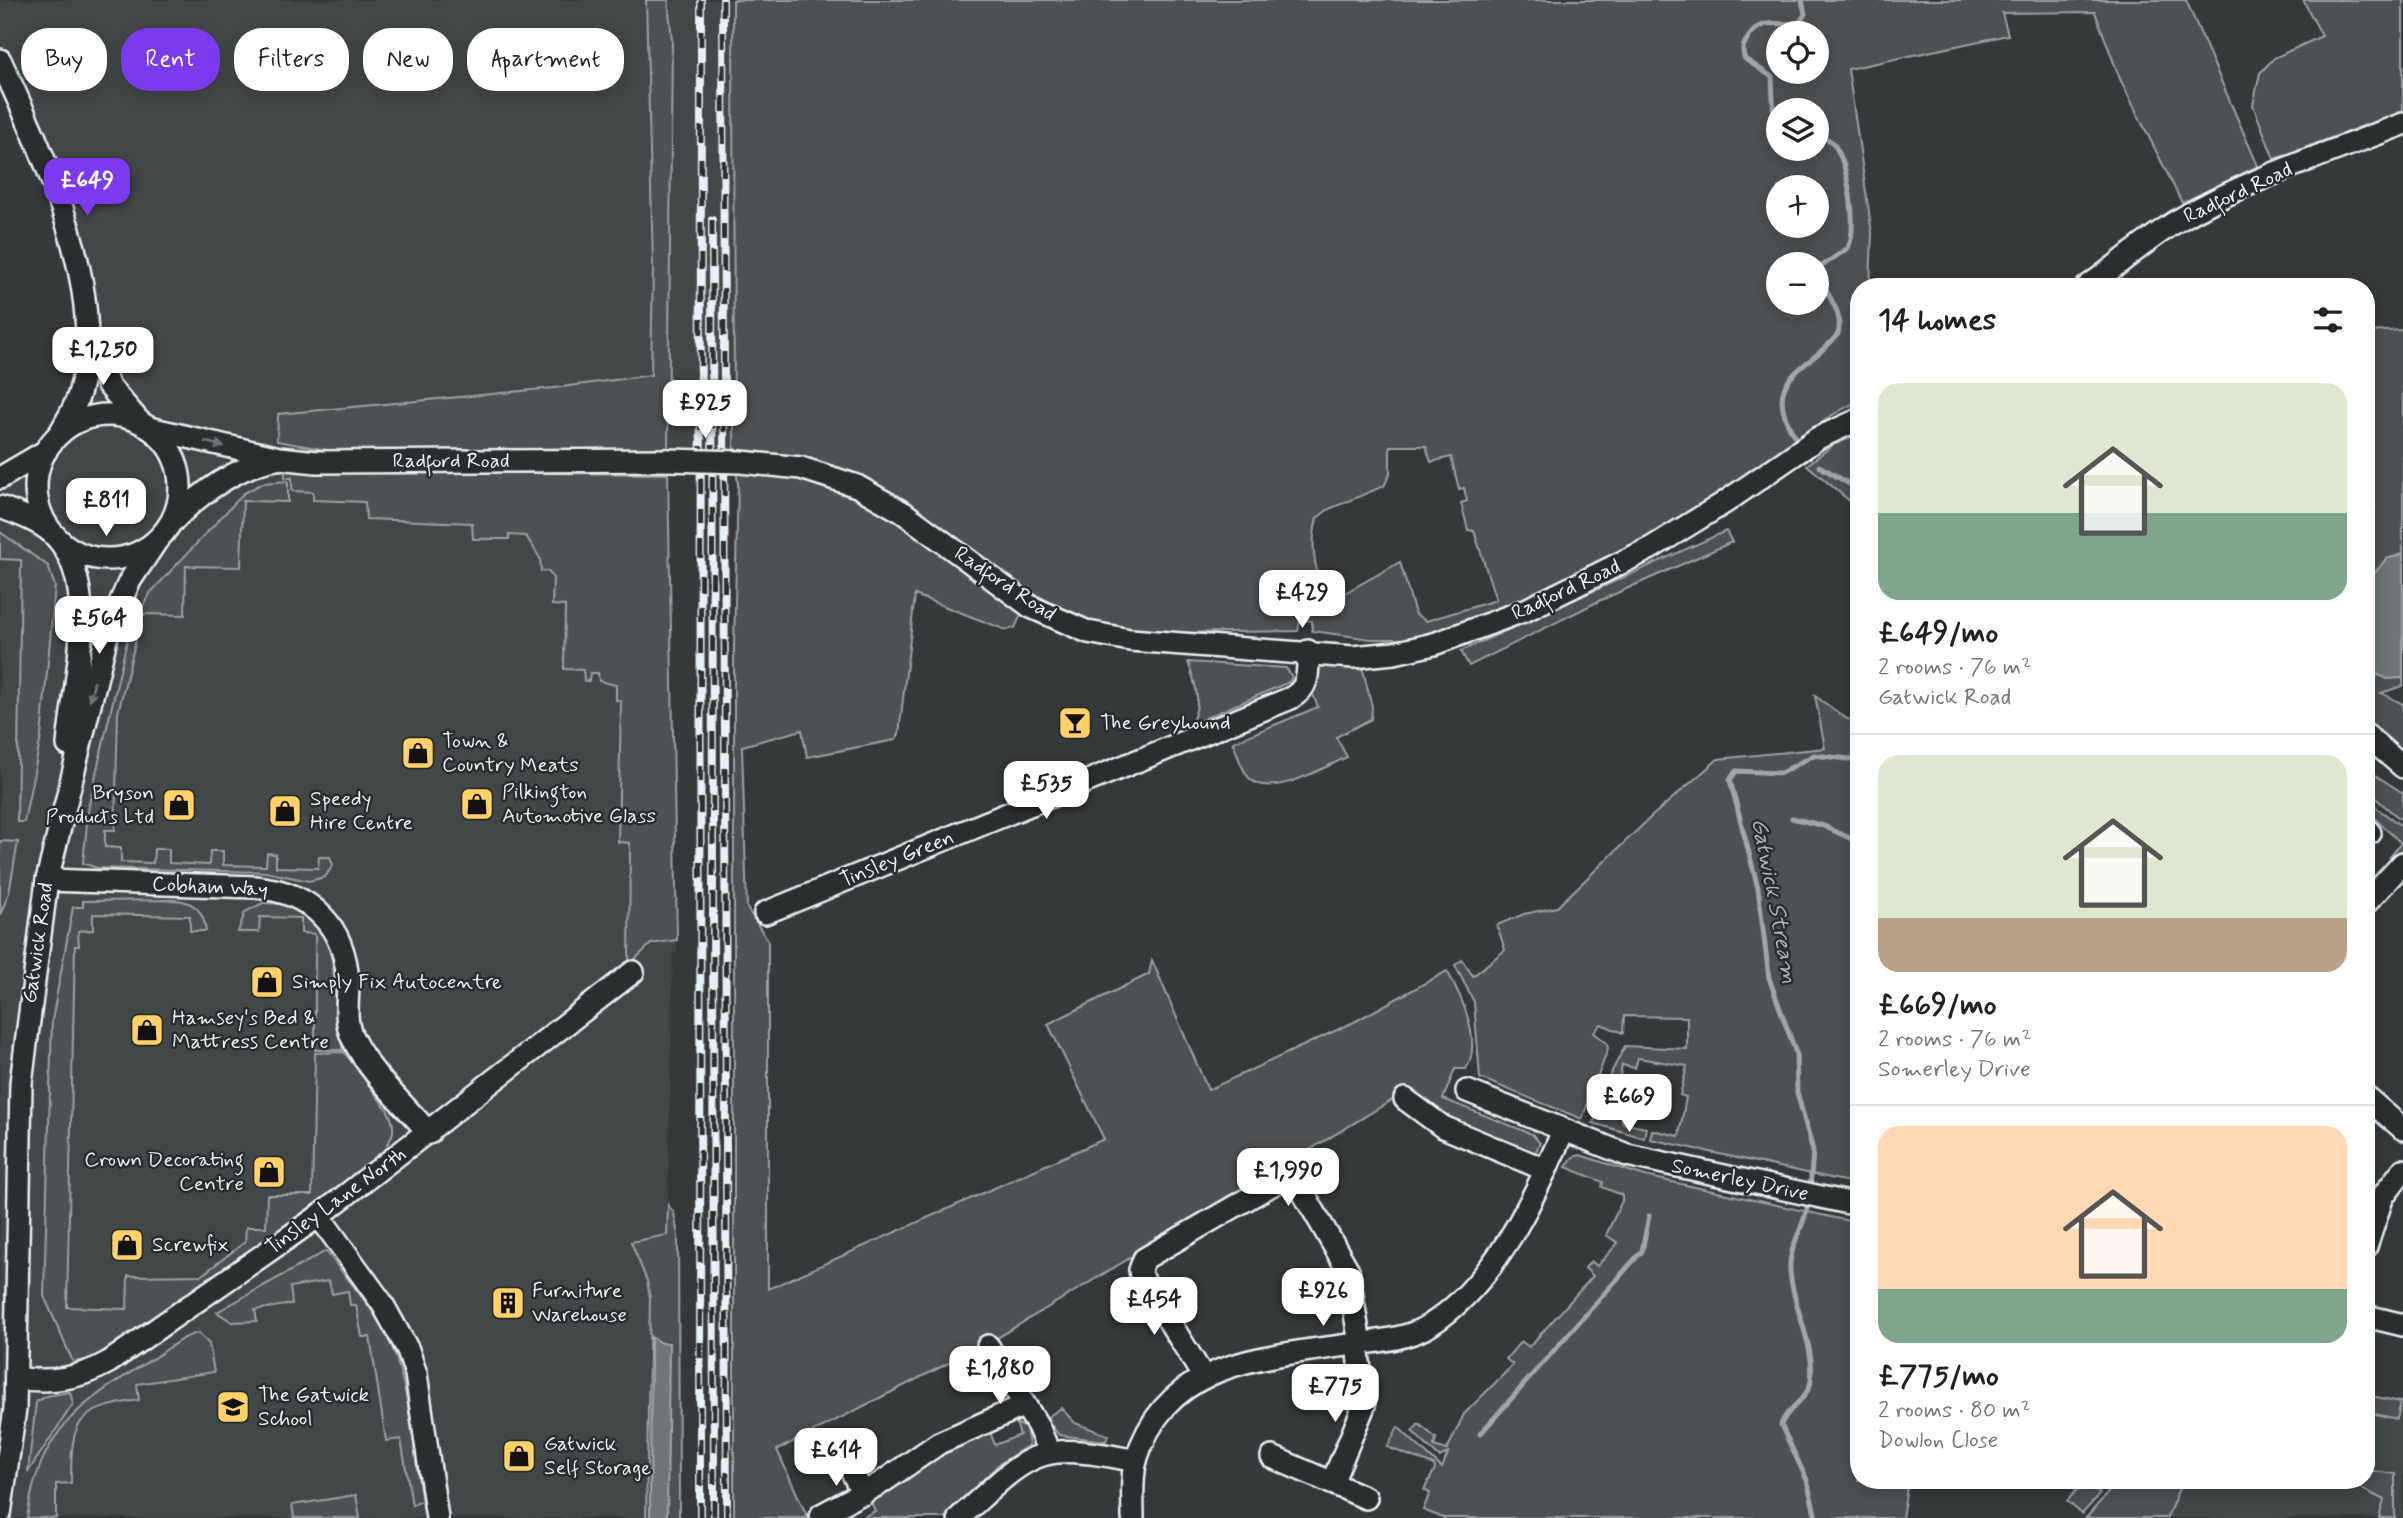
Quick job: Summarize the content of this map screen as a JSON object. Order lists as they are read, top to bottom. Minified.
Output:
{"streets":{"street":["Radford Road","Tinsley Green","Cobham Way","Gatwick Road","Somerley Drive","Tinsley Lane North"]},"crossings":[["Radford Road","Tinsley Green"],["Radford Road","Gatwick Road"],["Cobham Way","Gatwick Road"],["Cobham Way","Tinsley Lane North"],["Gatwick Road","Tinsley Lane North"]],"water":["Gatwick Stream"],"places":{"bar":["The Greyhound"],"shop":["Town & Country Meats","Pilkington Automotive Glass","Bryson Products Ltd","Speedy Hire Centre","Simply Fix Autocentre","Hamsey's Bed & Mattress Centre","Crown Decorating Centre","Screwfix","Gatwick Self Storage"],"building":["Furniture Warehouse"],"school or university":["The Gatwick School"]},"page":{"map_buttons":["+","−"],"chip":["Buy","Rent","Filters","New","Apartment"],"price":["£649","£1,250","£925","£811","£429","£564","£535","£669","£1,990","£926","£454","£1,880","£775","£614"],"heading":"14 homes","list":[{"name":"£649/mo","note":"2 rooms · 76 m² · Gatwick Road"},{"name":"£669/mo","note":"2 rooms · 76 m² · Somerley Drive"},{"name":"£775/mo","note":"2 rooms · 80 m² · Dowlon Close"}]}}
